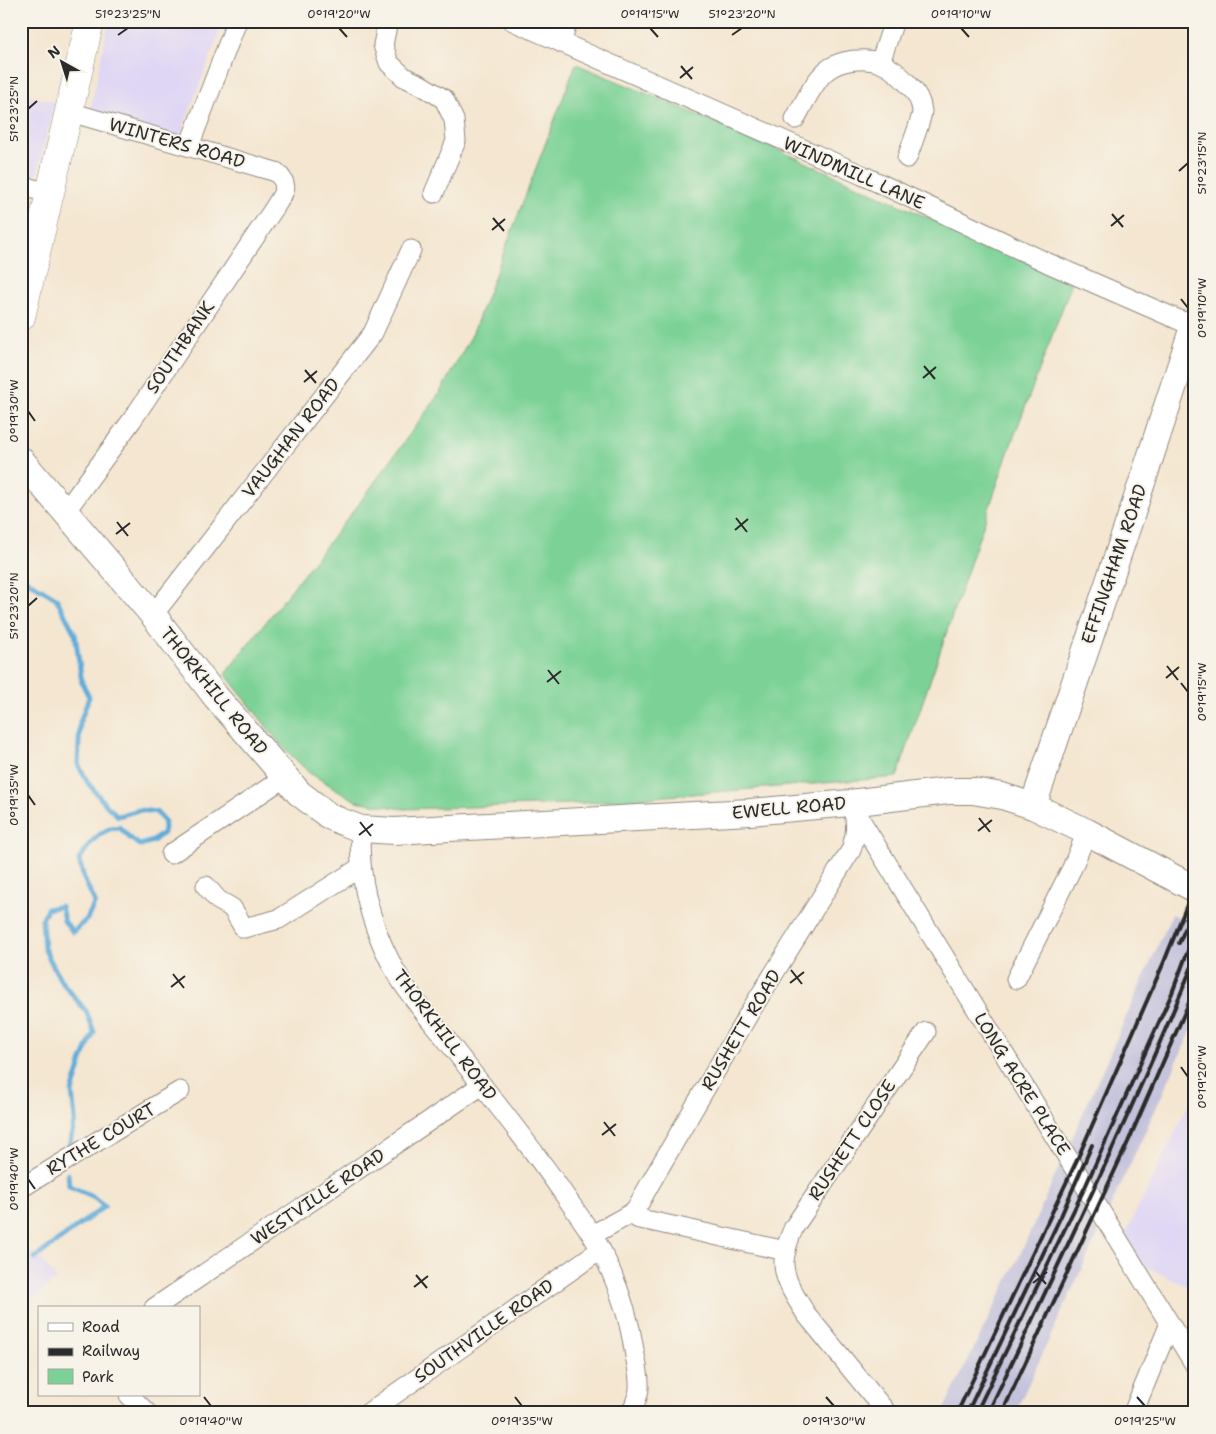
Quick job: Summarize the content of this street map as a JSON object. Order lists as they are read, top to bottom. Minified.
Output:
{"streets":{"street":["WINTERS ROAD","WINDMILL LANE","SOUTHBANK","VAUGHAN ROAD","EFFINGHAM ROAD","THORKHILL ROAD","EWELL ROAD","RUSHETT ROAD","LONG ACRE PLACE","RYTHE COURT","RUSHETT CLOSE","WESTVILLE ROAD","SOUTHVILLE ROAD"]},"crossings":[["WINTERS ROAD","SOUTHBANK"],["WINDMILL LANE","EFFINGHAM ROAD"],["SOUTHBANK","THORKHILL ROAD"],["VAUGHAN ROAD","THORKHILL ROAD"],["EFFINGHAM ROAD","EWELL ROAD"],["THORKHILL ROAD","EWELL ROAD"],["THORKHILL ROAD","RUSHETT ROAD"],["THORKHILL ROAD","WESTVILLE ROAD"],["THORKHILL ROAD","SOUTHVILLE ROAD"],["EWELL ROAD","RUSHETT ROAD"],["EWELL ROAD","LONG ACRE PLACE"],["RUSHETT ROAD","LONG ACRE PLACE"],["RUSHETT ROAD","SOUTHVILLE ROAD"]],"legend":["Road","Railway","Park"],"north":"top left","coordinates":["51°23'25\"N","0°19'20\"W","0°19'15\"W","51°23'20\"N","0°19'10\"W","51°23'15\"N","0°19'30\"W","0°19'35\"W","0°19'40\"W","0°19'25\"W"]}
